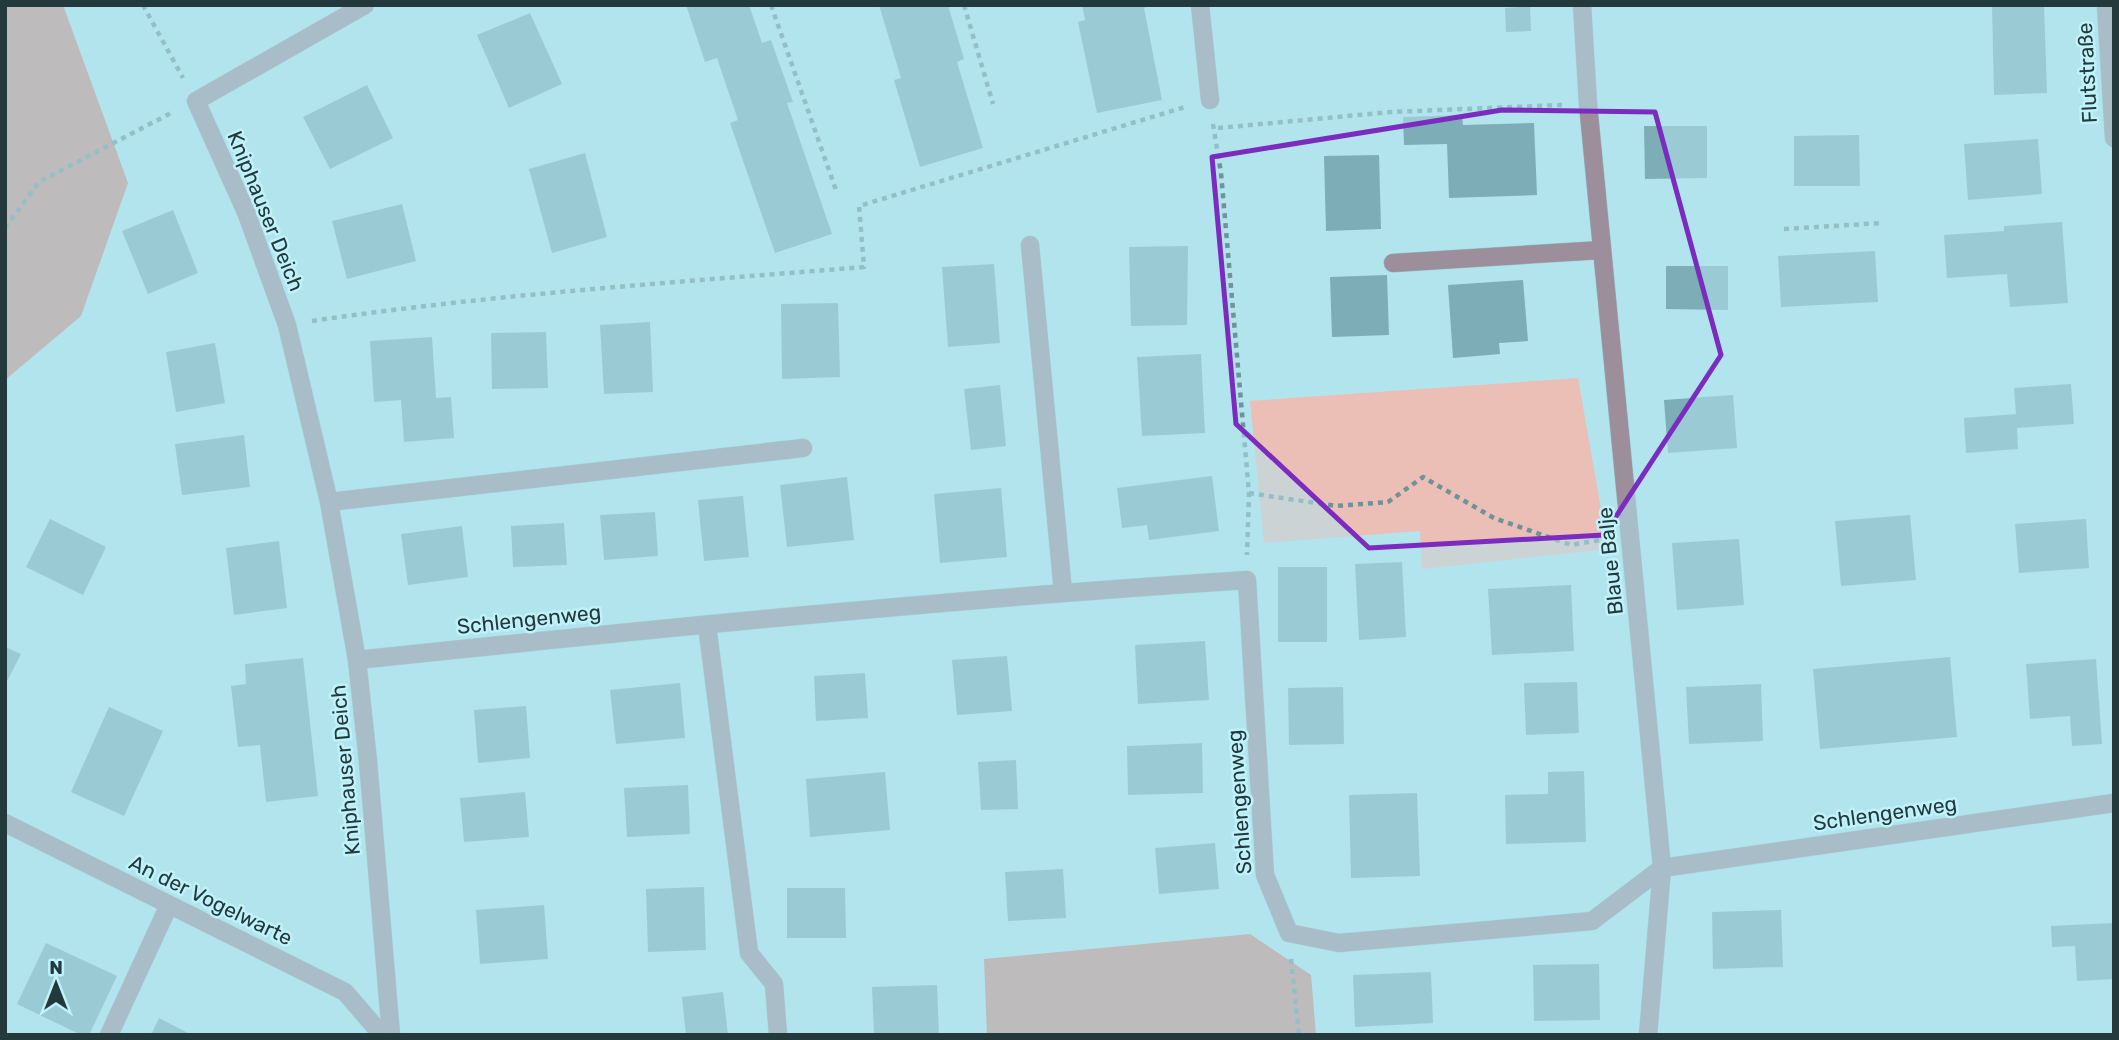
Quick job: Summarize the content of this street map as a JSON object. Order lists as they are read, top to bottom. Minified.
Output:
{"streets":{"street":["Flutstraße","Kniphauser Deich","Blaue Balje","Schlengenweg","An der Vogelwarte"]},"crossings":[["Kniphauser Deich","Schlengenweg"],["Blaue Balje","Schlengenweg"]],"north":"top"}
